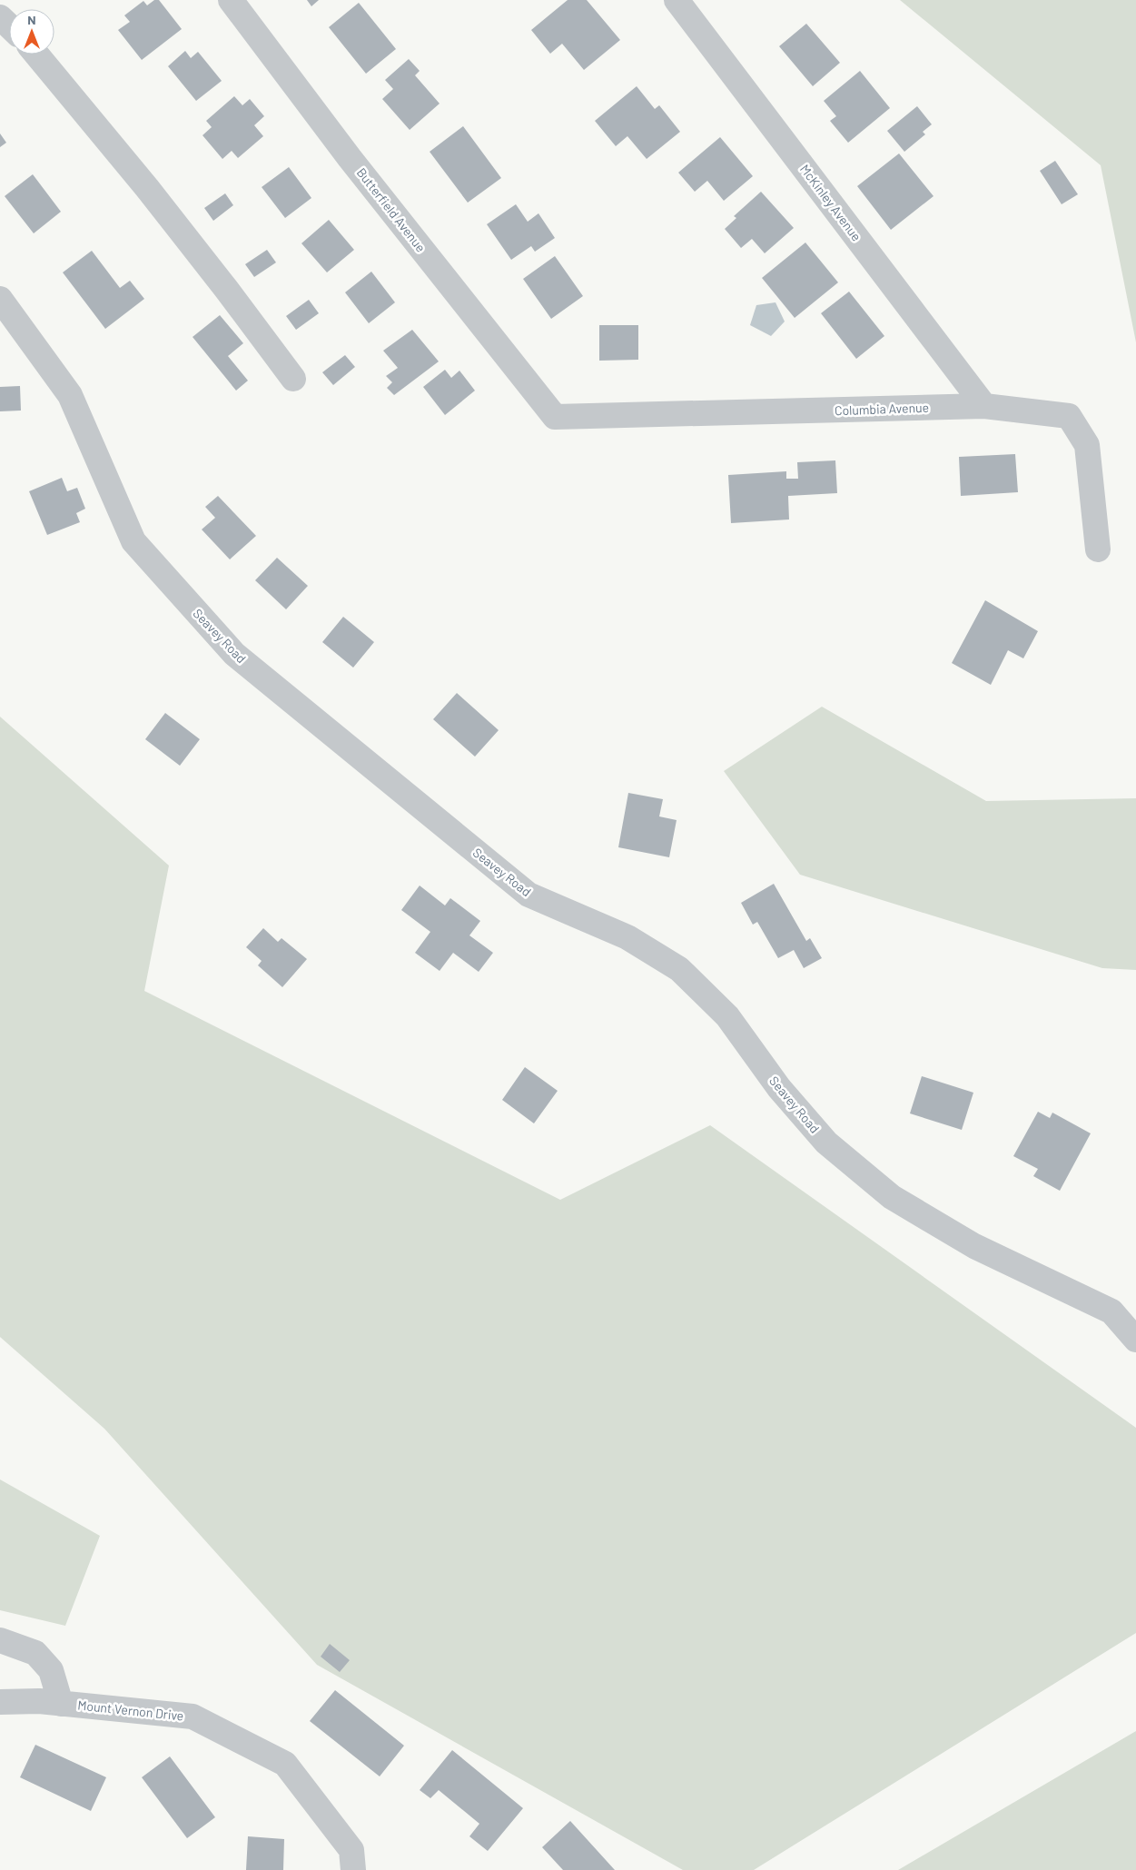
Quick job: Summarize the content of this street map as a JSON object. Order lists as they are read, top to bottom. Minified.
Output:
{"streets":{"street":["McKinley Avenue","Butterfield Avenue","Columbia Avenue","Seavey Road","Mount Vernon Drive"]},"crossings":[["McKinley Avenue","Columbia Avenue"],["Butterfield Avenue","Columbia Avenue"]],"north":"top"}
